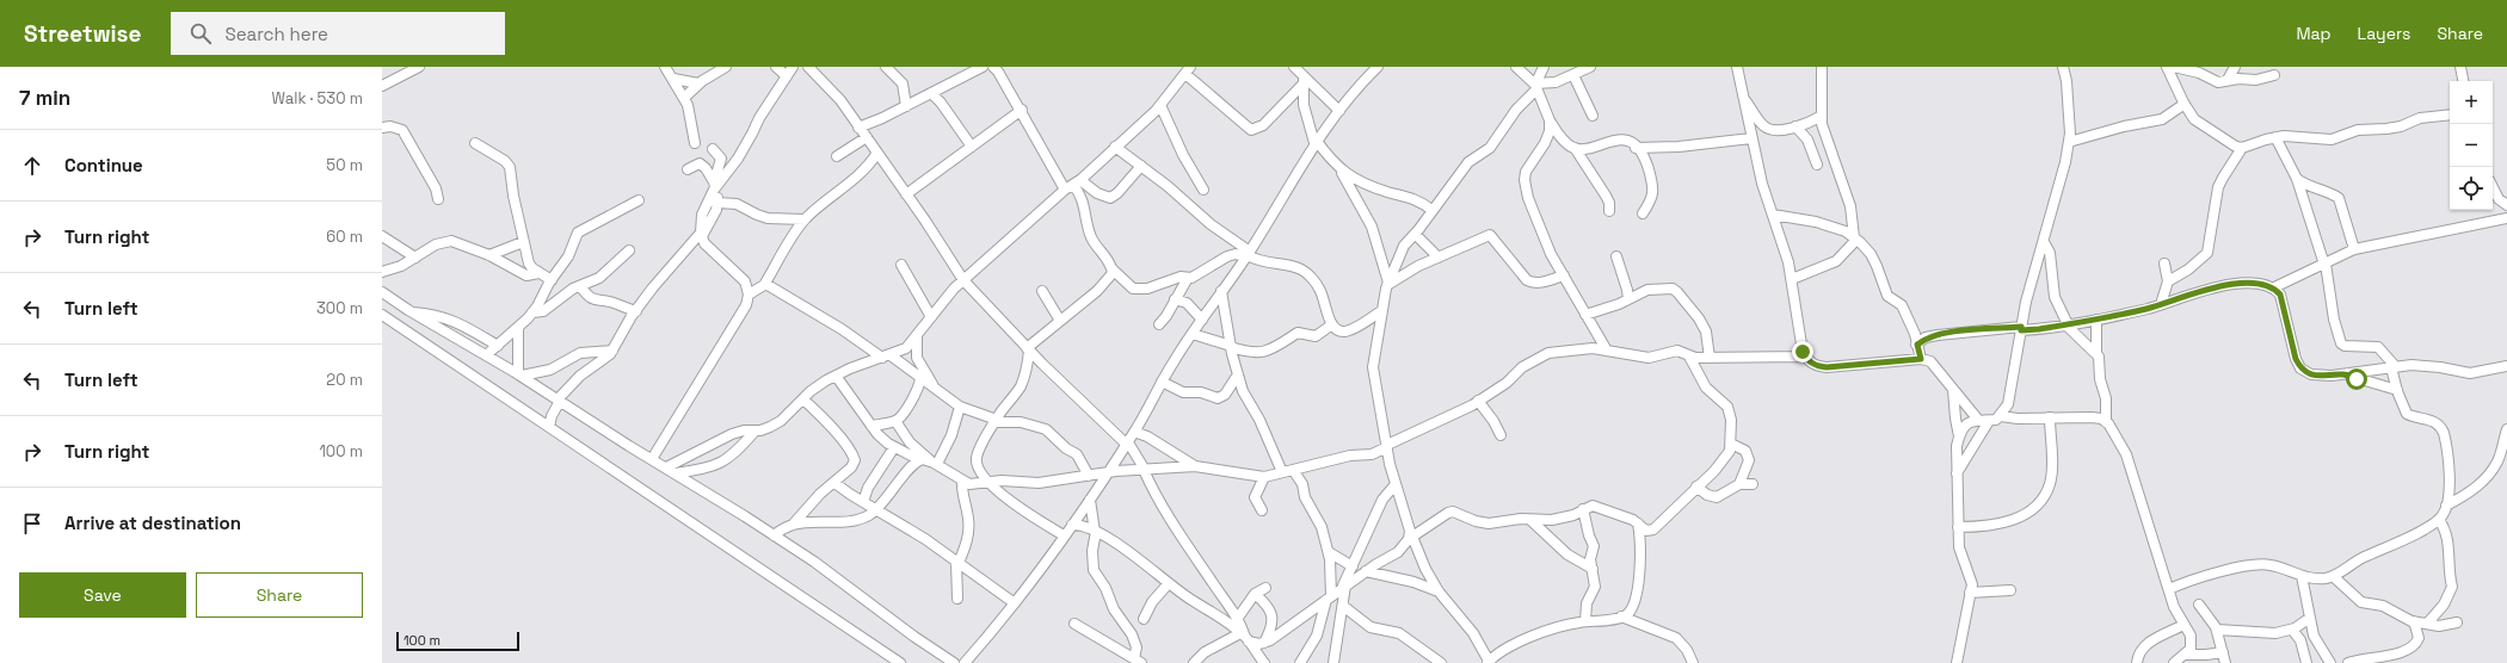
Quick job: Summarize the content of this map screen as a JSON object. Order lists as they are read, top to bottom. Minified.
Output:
{"scale_bar":"100 m","page":{"header":"Streetwise","search":"Search here","nav":["Map","Layers","Share"],"heading":["7 min","Walk · 530 m"],"map_buttons":["+","−"],"list":[["Continue","50 m"],["Turn right","60 m"],["Turn left","300 m"],["Turn left","20 m"],["Turn right","100 m"],"Arrive at destination"],"buttons":["Save","Share"],"scale":"100 m"}}
